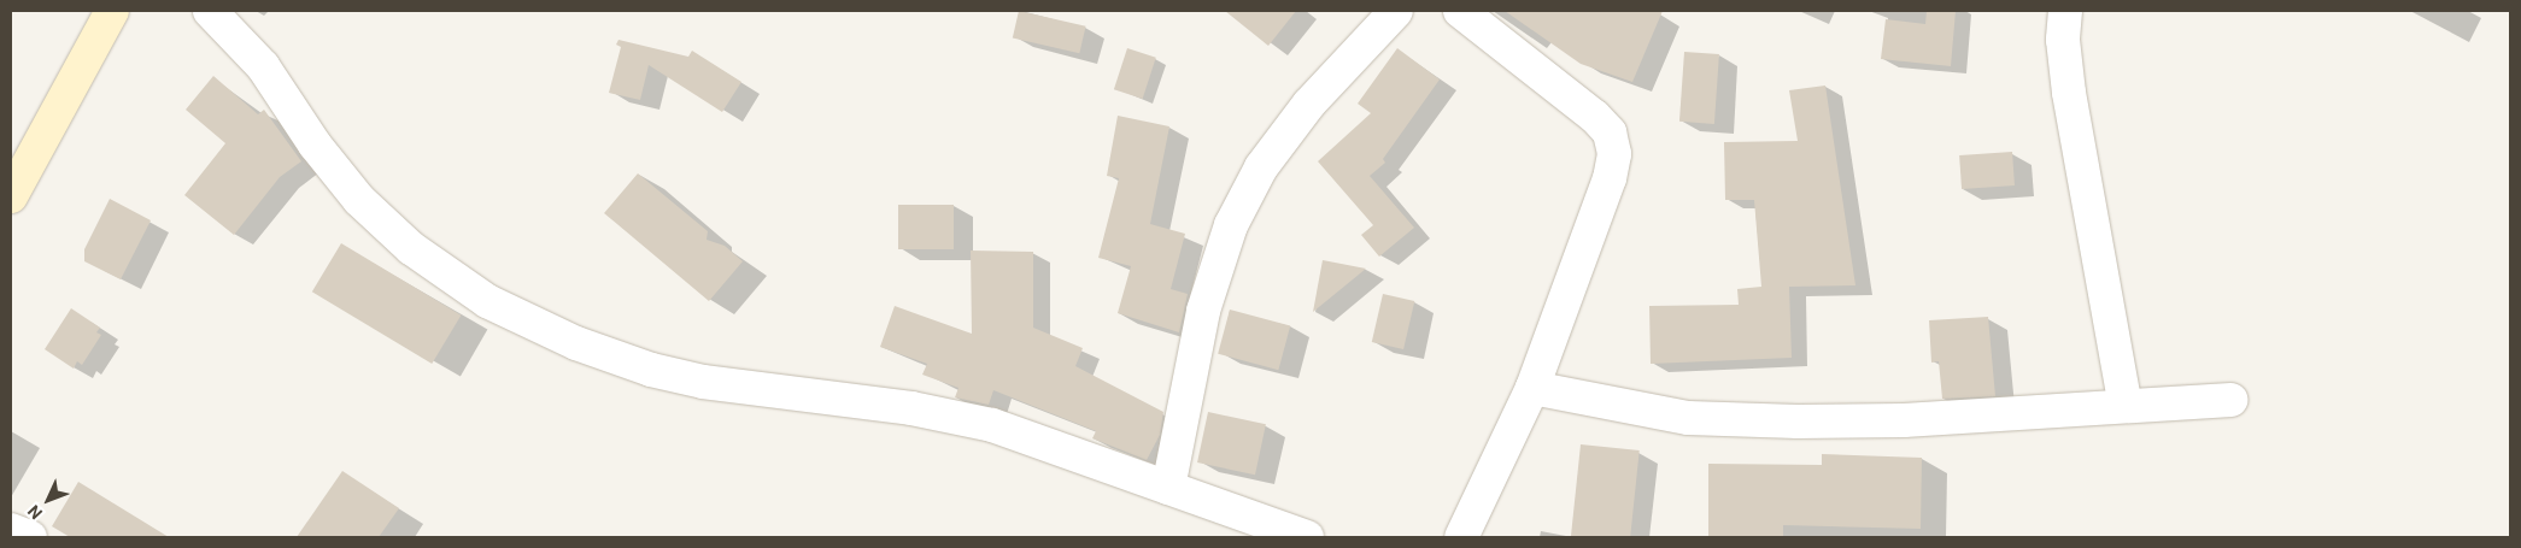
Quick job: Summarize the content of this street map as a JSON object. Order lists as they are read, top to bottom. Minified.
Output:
{"north":"bottom left"}
